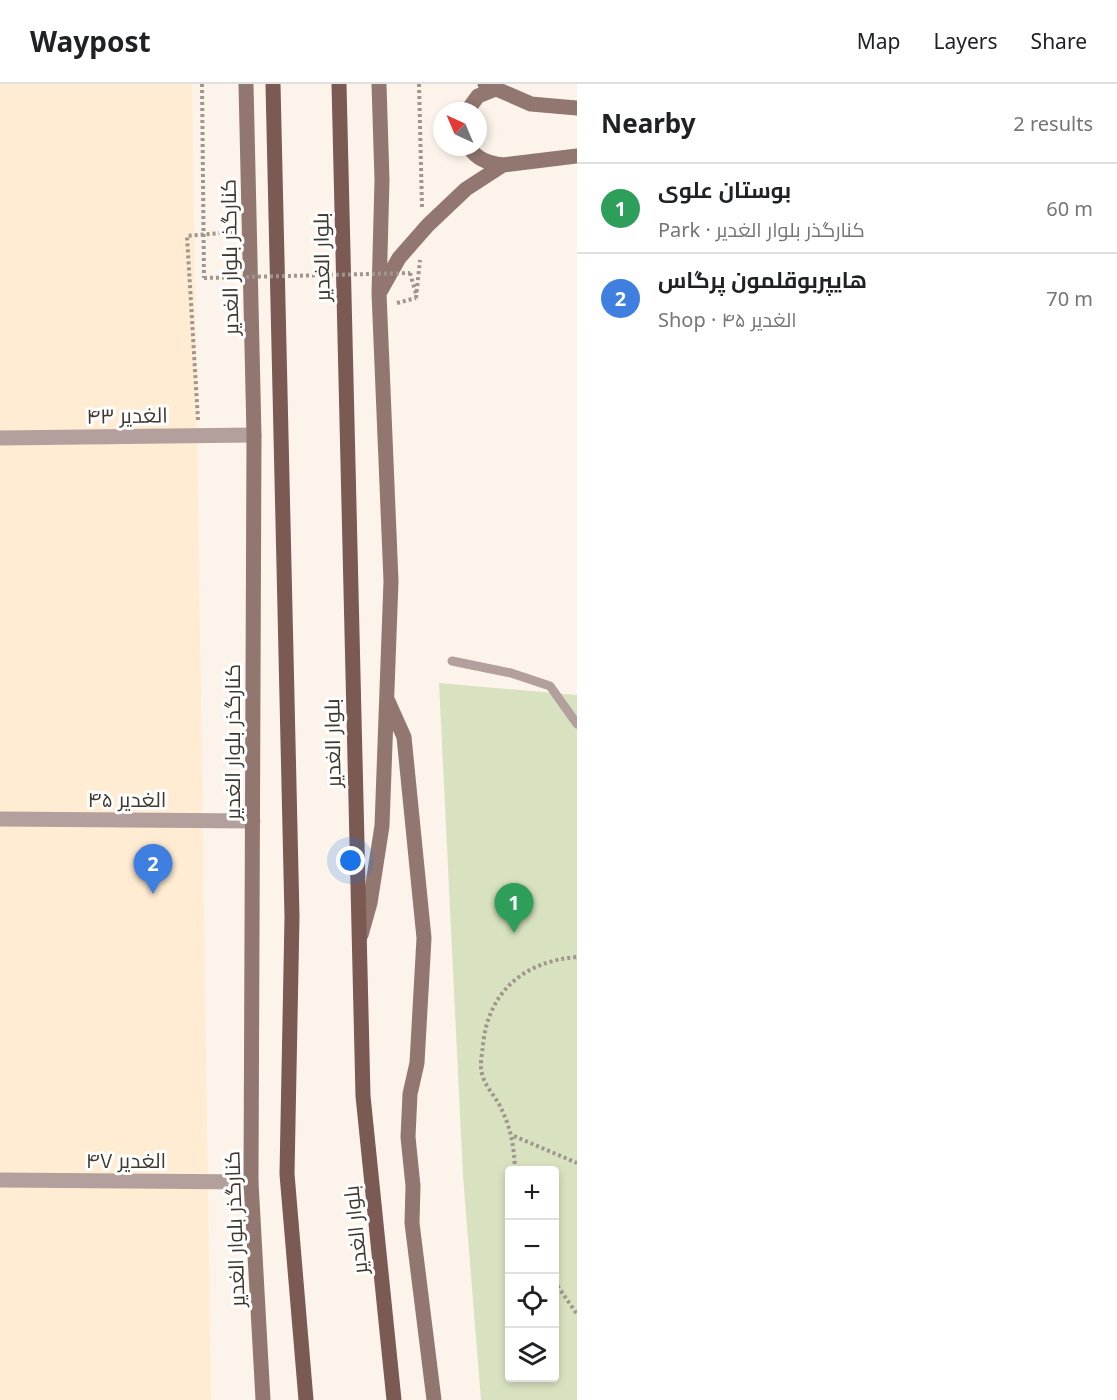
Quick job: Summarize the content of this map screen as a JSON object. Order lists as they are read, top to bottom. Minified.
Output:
{"streets":{"main road":["کنارگذر بلوار الغدیر","بلوار الغدیر"],"street":["الغدیر ۴۳","الغدیر ۴۵","الغدیر ۴۷"]},"crossings":[["کنارگذر بلوار الغدیر","الغدیر ۴۳"],["کنارگذر بلوار الغدیر","الغدیر ۴۵"],["کنارگذر بلوار الغدیر","الغدیر ۴۷"]],"north":"top left","page":{"header":"Waypost","nav":["Map","Layers","Share"],"heading":["Nearby","2 results"],"list":[{"mark":"1","name":"بوستان علوی","note":"Park · کنارگذر بلوار الغدیر","value":"60 m"},{"mark":"2","name":"هایپربوقلمون پرگاس","note":"Shop · الغدیر ۴۵","value":"70 m"}],"pins":["2","1"],"map_buttons":["+","−"]}}
